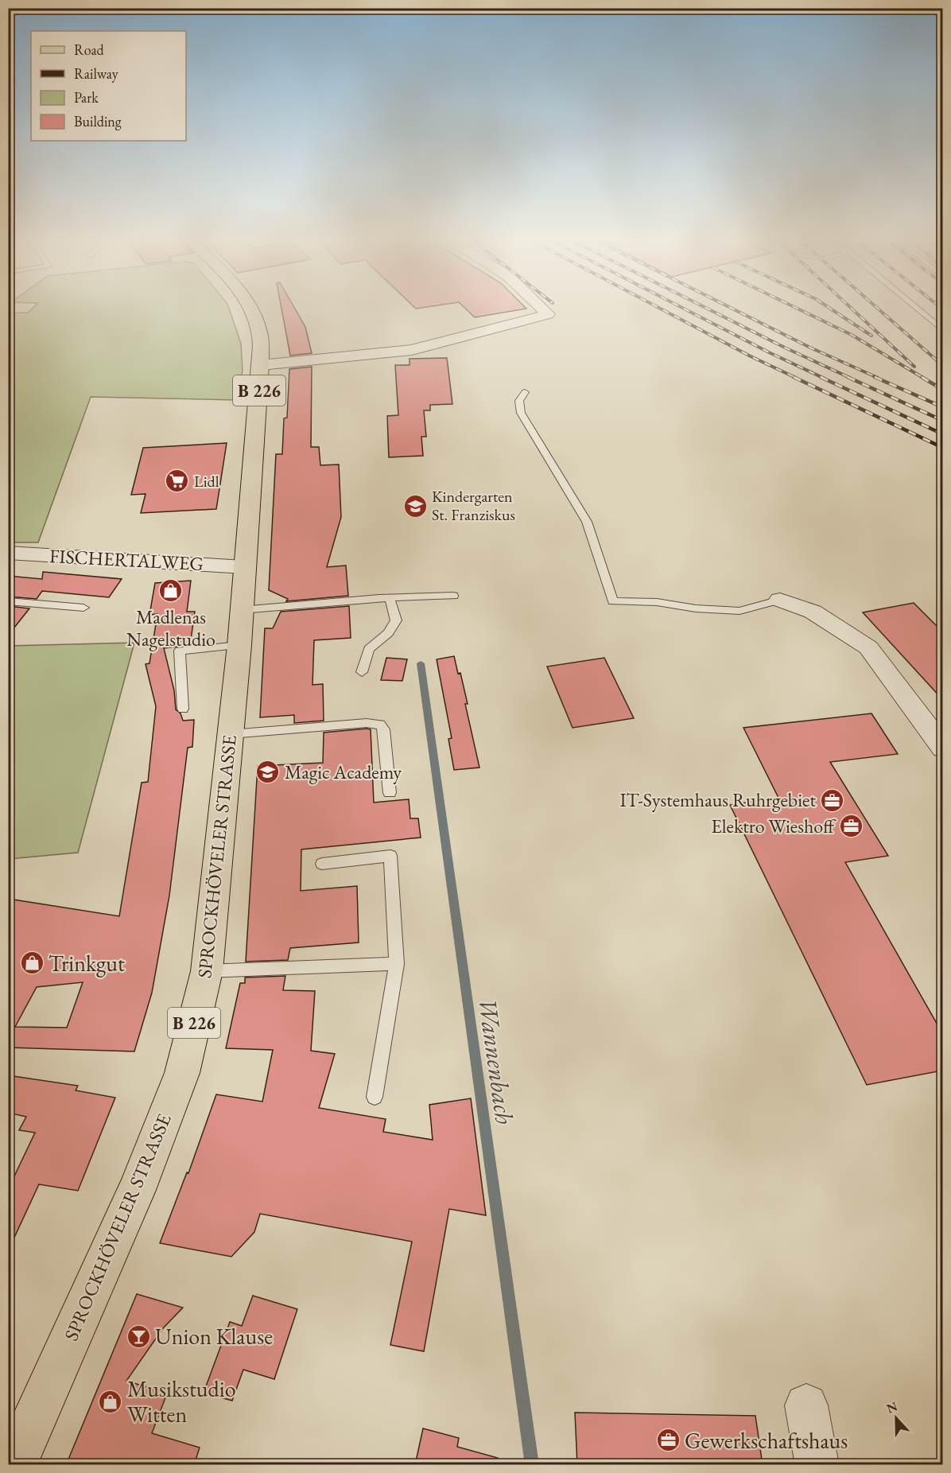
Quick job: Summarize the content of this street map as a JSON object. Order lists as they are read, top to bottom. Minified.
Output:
{"streets":{"main road":["B 226","SPROCKHÖVELER STRASSE"],"street":["FISCHERTALWEG"]},"crossings":[["FISCHERTALWEG","SPROCKHÖVELER STRASSE"]],"water":["Wannenbach"],"places":{"supermarket":["Lidl"],"school or university":["Kindergarten St. Franziskus","Magic Academy"],"shop":["Madlenas Nagelstudio","Trinkgut","Musikstudio Witten"],"office":["IT-Systemhaus Ruhrgebiet","Elektro Wieshoff","Gewerkschaftshaus"],"bar":["Union Klause"]},"legend":["Road","Railway","Park","Building"],"north":"top"}
